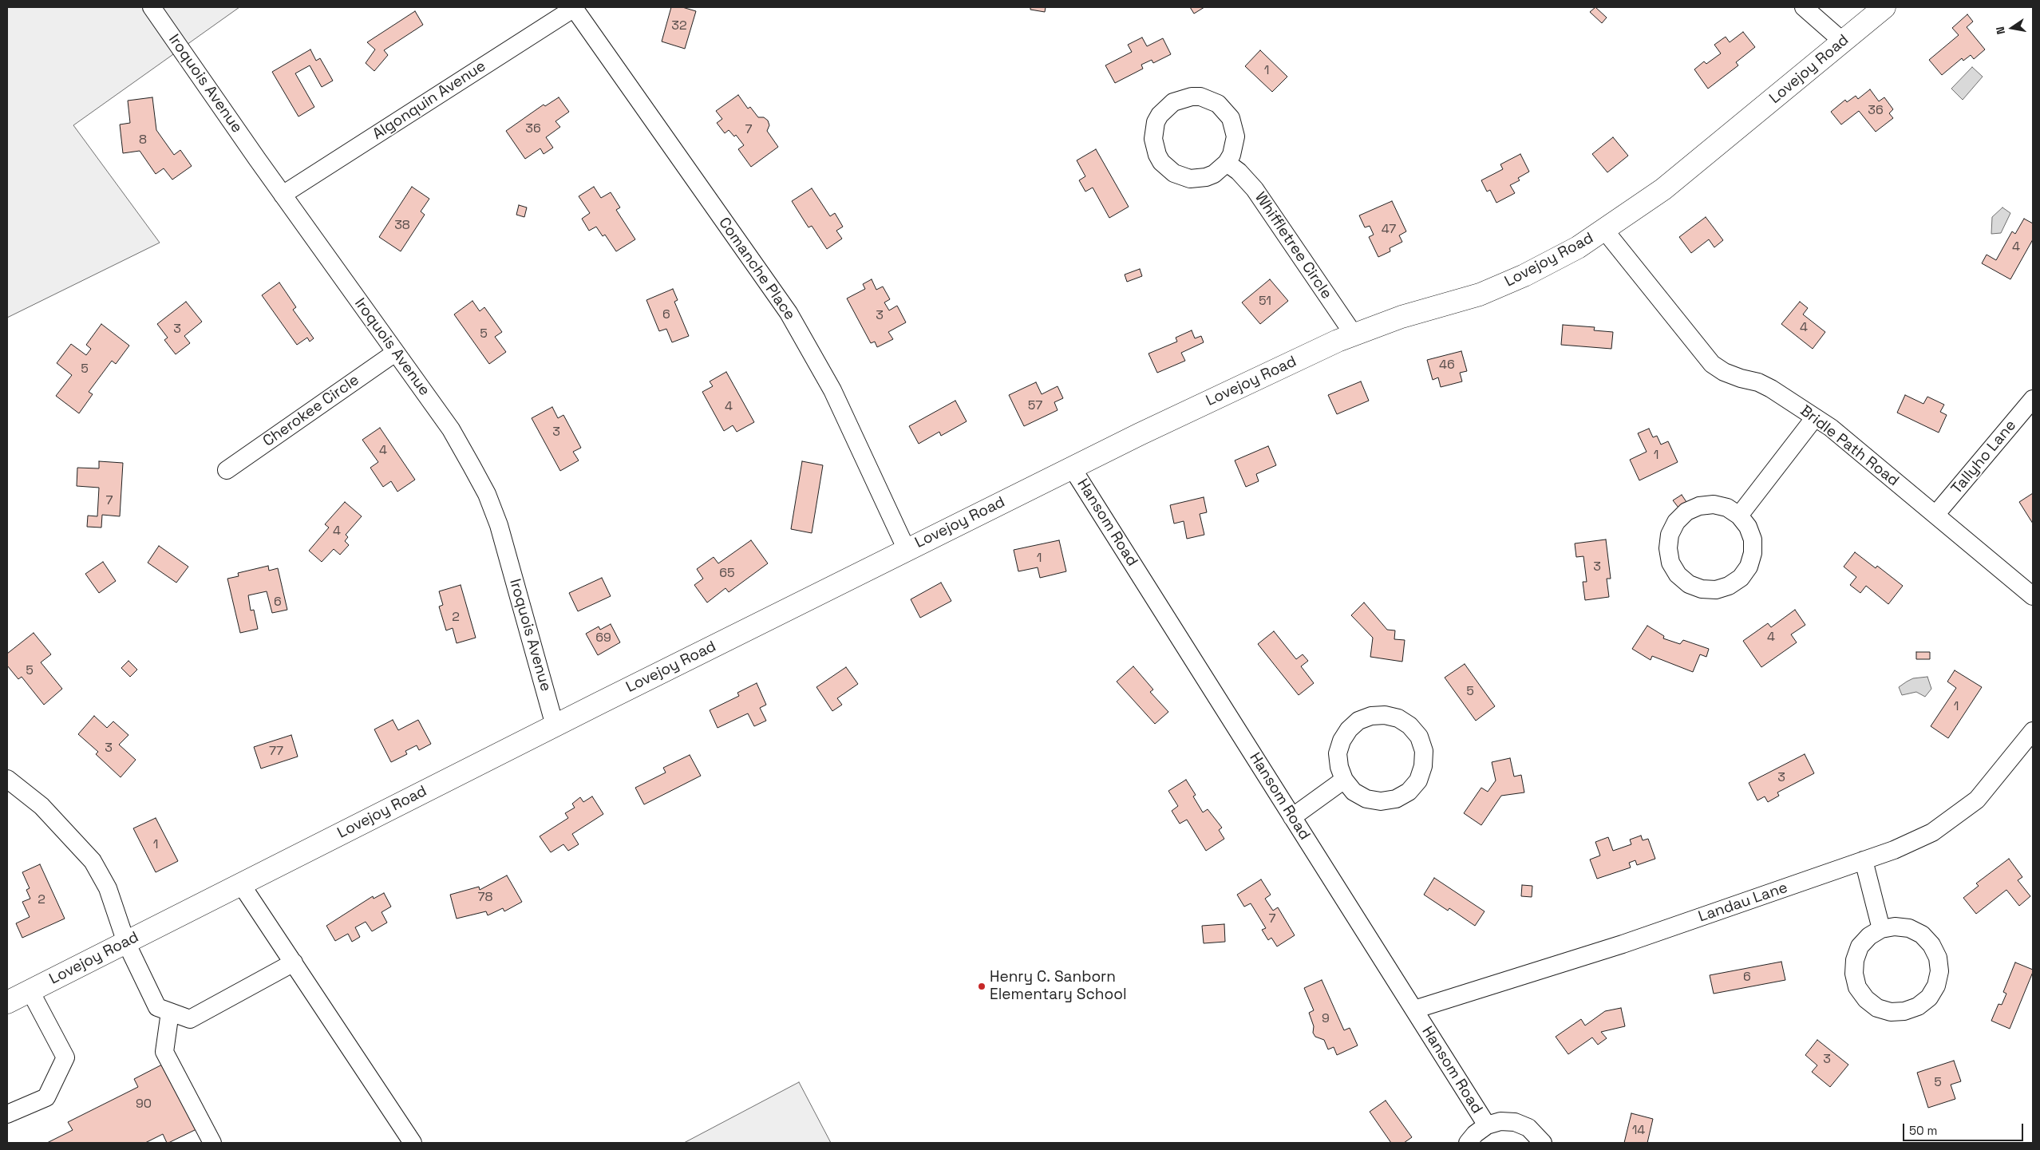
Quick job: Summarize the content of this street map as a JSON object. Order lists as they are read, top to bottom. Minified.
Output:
{"streets":{"main road":["Lovejoy Road"],"street":["Iroquois Avenue","Algonquin Avenue","Whiffletree Circle","Comanche Place","Cherokee Circle","Bridle Path Road","Tallyho Lane","Hansom Road","Landau Lane"]},"crossings":[["Lovejoy Road","Iroquois Avenue"],["Lovejoy Road","Whiffletree Circle"],["Lovejoy Road","Comanche Place"],["Lovejoy Road","Bridle Path Road"],["Lovejoy Road","Hansom Road"],["Iroquois Avenue","Algonquin Avenue"],["Iroquois Avenue","Cherokee Circle"],["Algonquin Avenue","Comanche Place"],["Bridle Path Road","Tallyho Lane"],["Hansom Road","Landau Lane"]],"places":["Henry C. Sanborn Elementary School"],"house_numbers":["32","1","36","36","7","8","38","47","4","51","6","3","4","3","5","46","5","57","4","3","4","1","7","4","1","3","65","6","2","4","69","5","5","1","3","77","3","1","78","2","7","6","9","3","5","90","14"],"scale_bar":"50 m","north":"left"}
